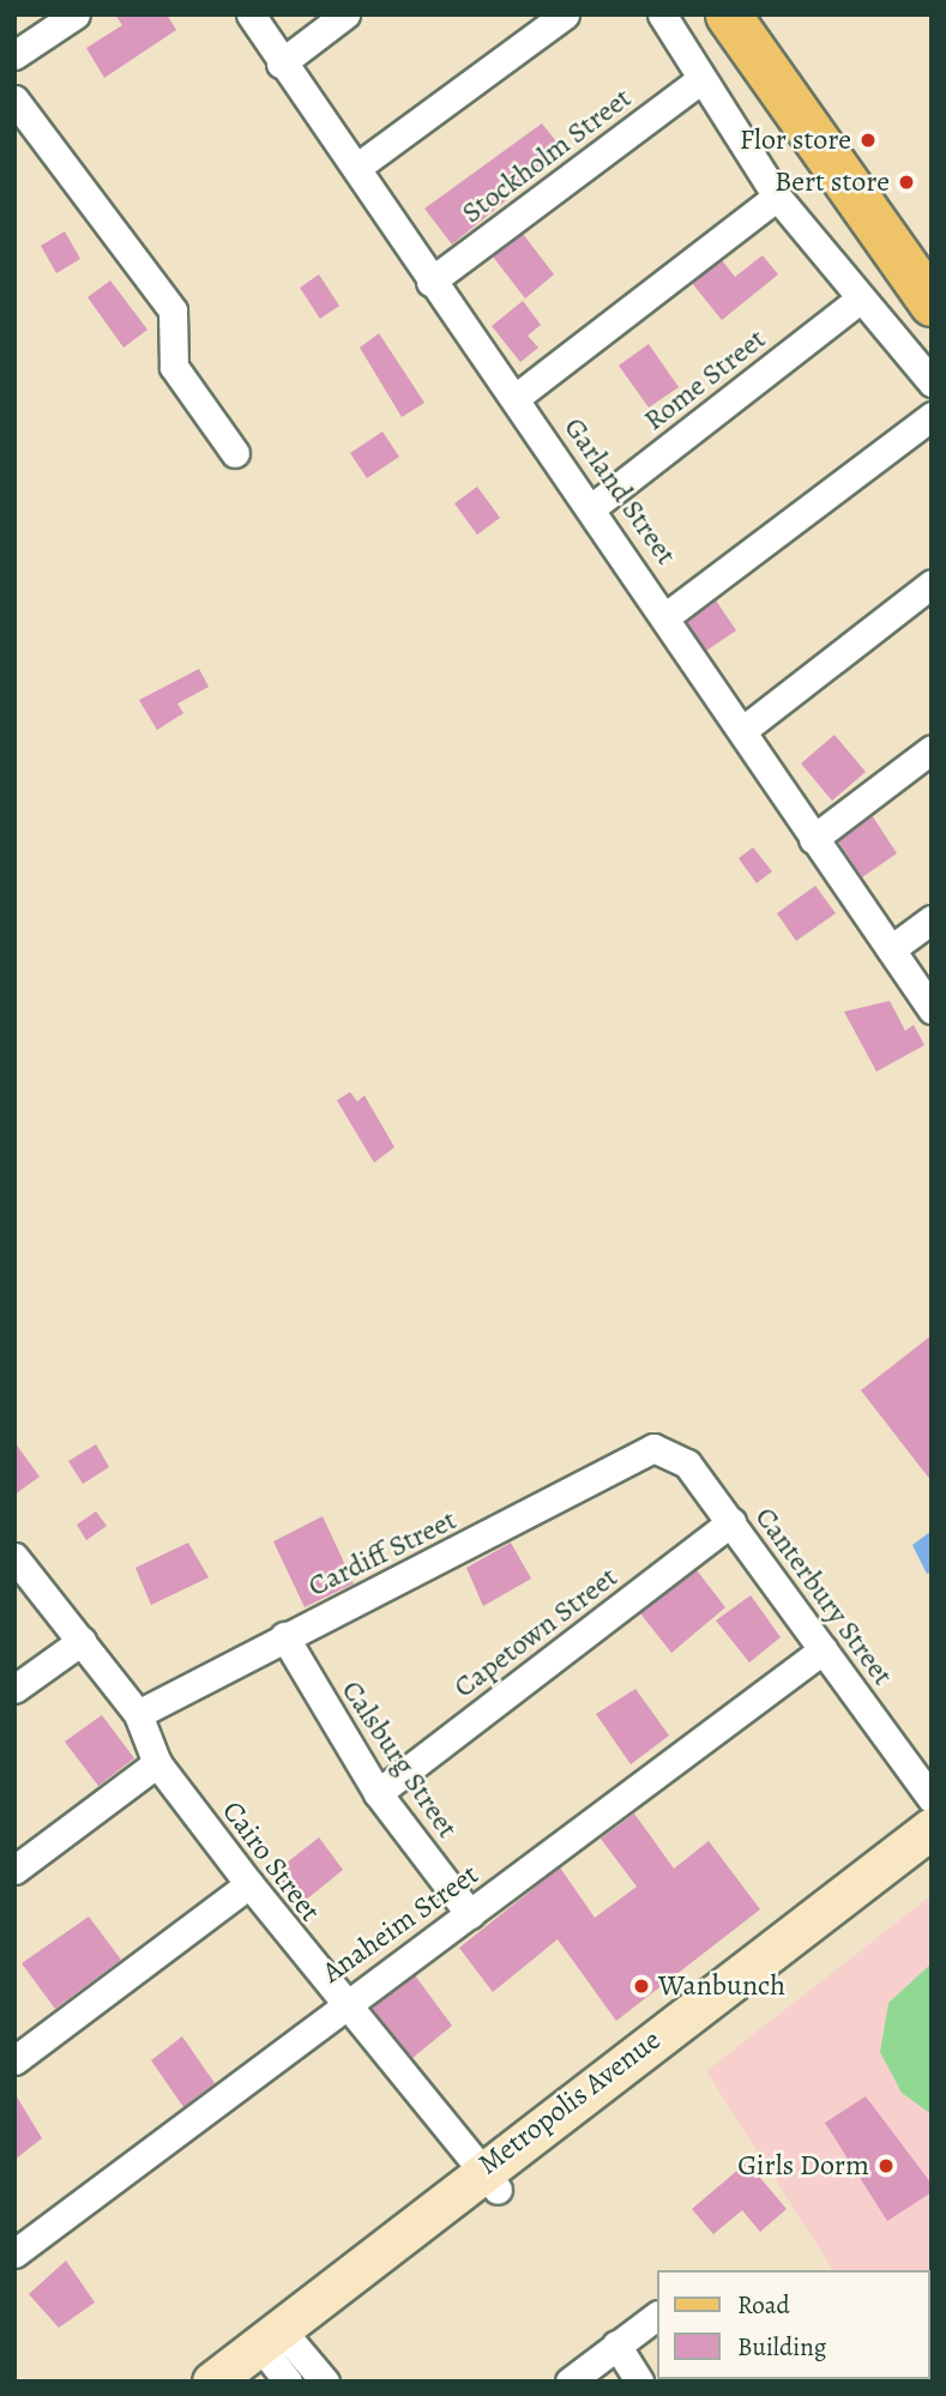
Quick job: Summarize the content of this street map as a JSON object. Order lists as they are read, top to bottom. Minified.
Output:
{"streets":{"main road":["Metropolis Avenue"],"street":["Stockholm Street","Rome Street","Garland Street","Cardiff Street","Canterbury Street","Capetown Street","Calsburg Street","Cairo Street","Anaheim Street"]},"crossings":[["Stockholm Street","Garland Street"],["Rome Street","Garland Street"],["Cardiff Street","Canterbury Street"],["Cardiff Street","Calsburg Street"],["Cardiff Street","Cairo Street"],["Canterbury Street","Capetown Street"],["Canterbury Street","Anaheim Street"],["Capetown Street","Calsburg Street"],["Calsburg Street","Anaheim Street"],["Cairo Street","Anaheim Street"],["Cairo Street","Metropolis Avenue"]],"places":["Flor store","Bert store","Wanbunch","Girls Dorm"],"legend":["Road","Building"]}
